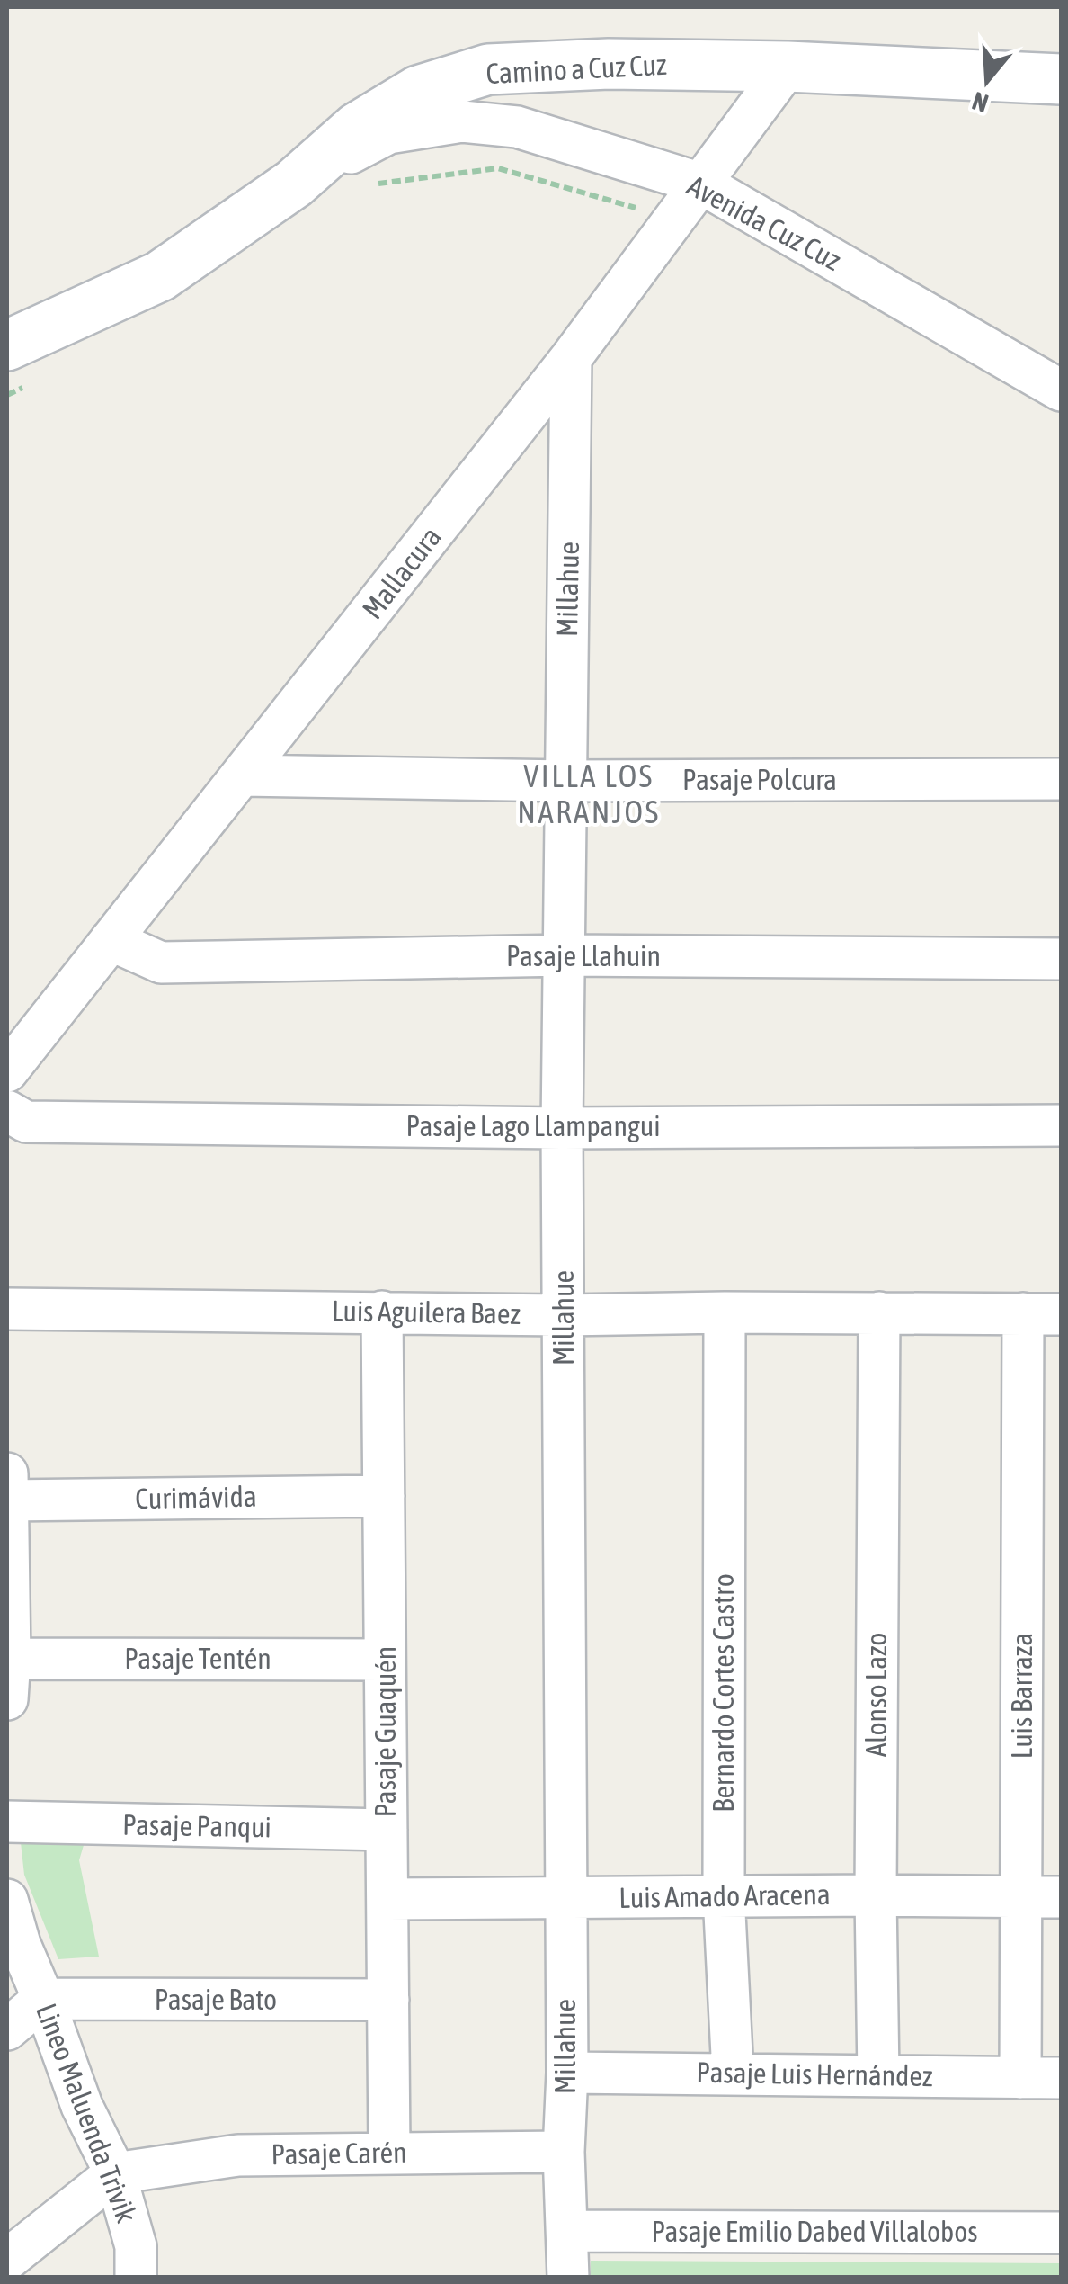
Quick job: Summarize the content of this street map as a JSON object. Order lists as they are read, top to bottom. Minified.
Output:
{"streets":{"main road":["Camino a Cuz Cuz"],"street":["Avenida Cuz Cuz","Mallacura","Millahue","Pasaje Polcura","Pasaje Llahuin","Pasaje Lago Llampangui","Luis Aguilera Baez","Curimávida","Pasaje Tentén","Bernardo Cortes Castro","Alonso Lazo","Luis Barraza","Pasaje Guaquén","Pasaje Panqui","Luis Amado Aracena","Pasaje Bato","Pasaje Luis Hernández","Lineo Maluenda Trivik","Pasaje Carén","Pasaje Emilio Dabed Villalobos"]},"crossings":[["Camino a Cuz Cuz","Avenida Cuz Cuz"],["Camino a Cuz Cuz","Mallacura"],["Avenida Cuz Cuz","Mallacura"],["Mallacura","Millahue"],["Mallacura","Pasaje Polcura"],["Mallacura","Pasaje Llahuin"],["Millahue","Pasaje Polcura"],["Millahue","Pasaje Llahuin"],["Millahue","Pasaje Lago Llampangui"],["Millahue","Luis Aguilera Baez"],["Millahue","Luis Amado Aracena"],["Millahue","Pasaje Luis Hernández"],["Millahue","Pasaje Carén"],["Millahue","Pasaje Emilio Dabed Villalobos"],["Luis Aguilera Baez","Bernardo Cortes Castro"],["Luis Aguilera Baez","Alonso Lazo"],["Luis Aguilera Baez","Luis Barraza"],["Luis Aguilera Baez","Pasaje Guaquén"],["Curimávida","Pasaje Guaquén"],["Pasaje Tentén","Pasaje Guaquén"],["Bernardo Cortes Castro","Luis Amado Aracena"],["Bernardo Cortes Castro","Pasaje Luis Hernández"],["Alonso Lazo","Luis Amado Aracena"],["Alonso Lazo","Pasaje Luis Hernández"],["Luis Barraza","Luis Amado Aracena"],["Luis Barraza","Pasaje Luis Hernández"],["Pasaje Guaquén","Pasaje Panqui"],["Pasaje Guaquén","Luis Amado Aracena"],["Pasaje Guaquén","Pasaje Bato"],["Pasaje Guaquén","Pasaje Carén"],["Pasaje Bato","Lineo Maluenda Trivik"],["Lineo Maluenda Trivik","Pasaje Carén"]],"districts":["VILLA LOS NARANJOS"],"north":"bottom"}
